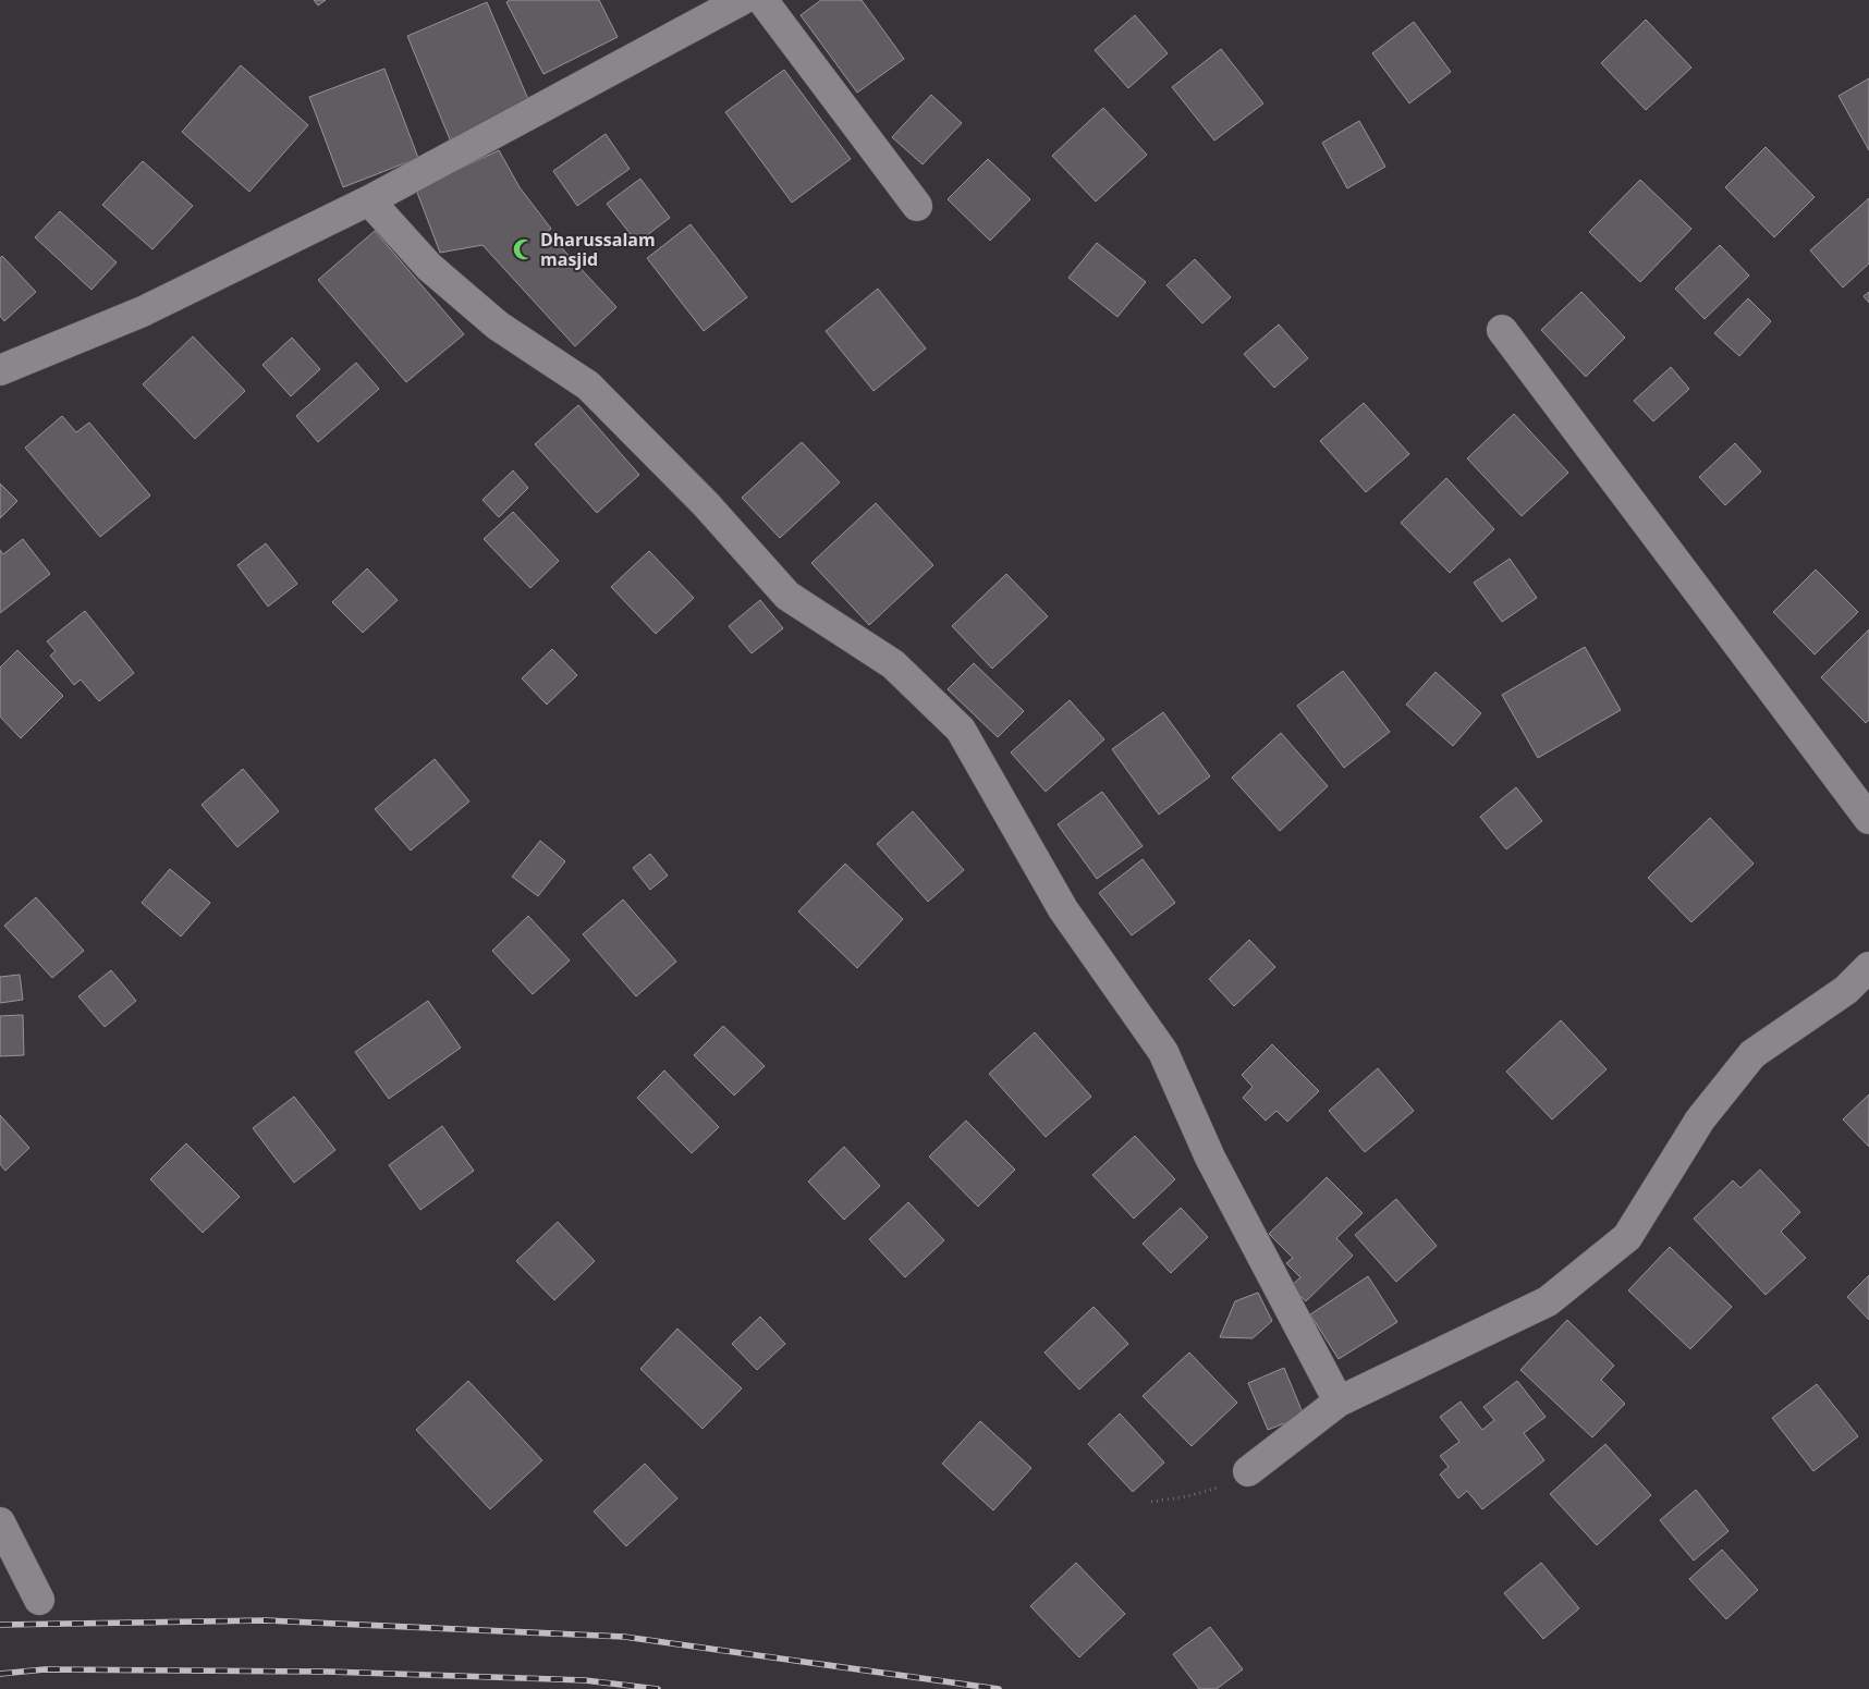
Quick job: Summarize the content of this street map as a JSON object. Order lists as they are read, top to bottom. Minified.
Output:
{"places":{"mosque":["Dharussalam masjid"]}}
